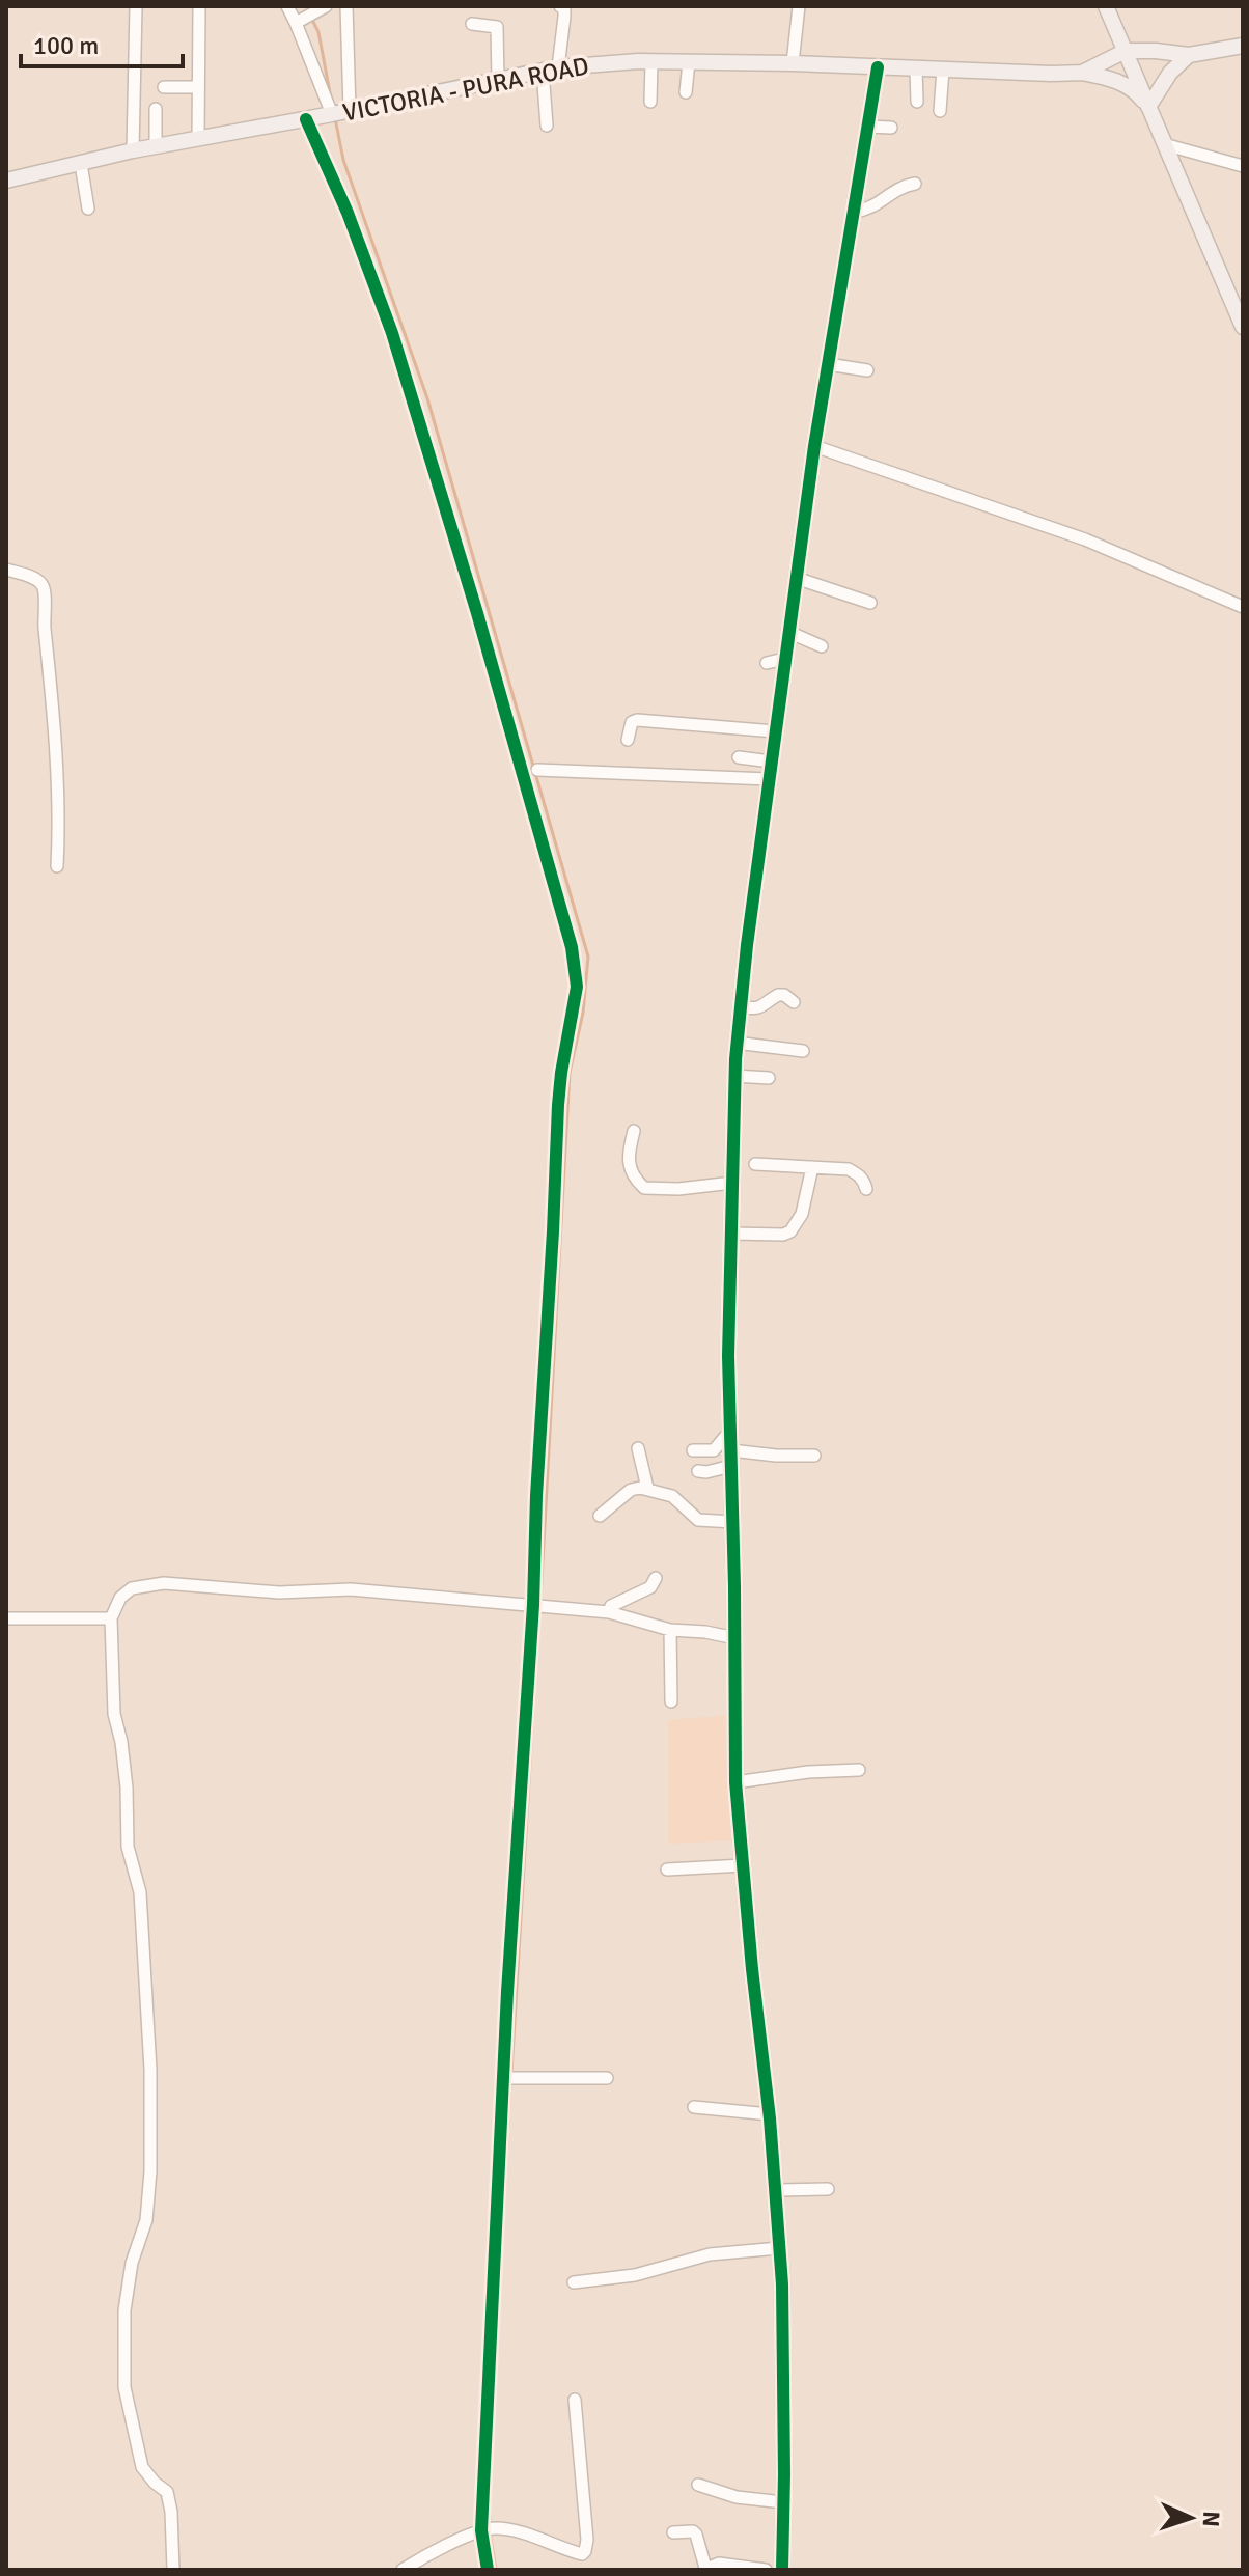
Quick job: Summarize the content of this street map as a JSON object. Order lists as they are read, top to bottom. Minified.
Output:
{"streets":{"street":["VICTORIA - PURA ROAD"]},"scale_bar":"100 m","north":"right"}
